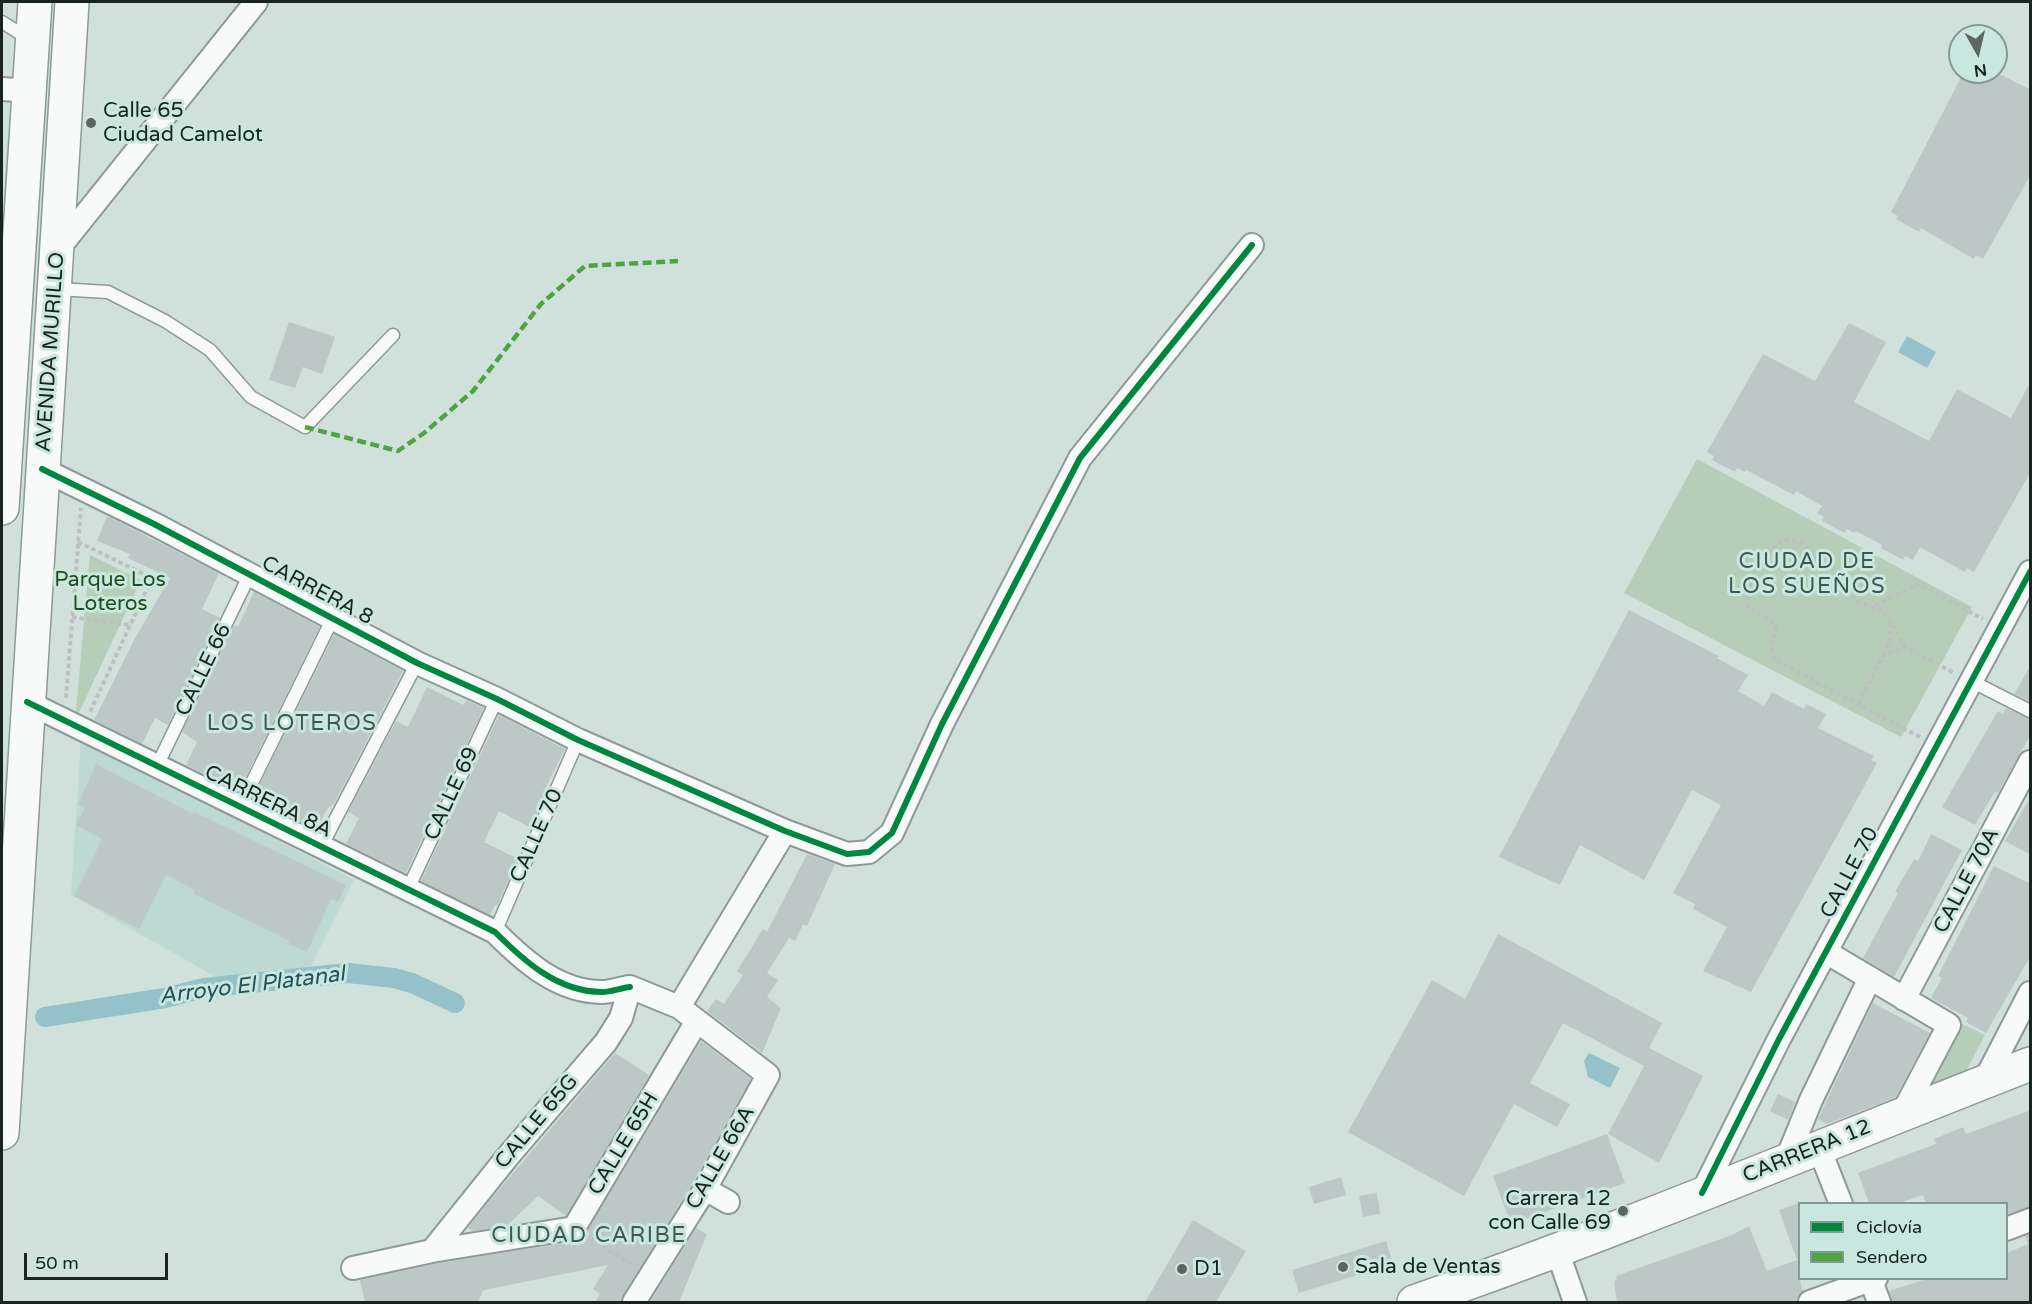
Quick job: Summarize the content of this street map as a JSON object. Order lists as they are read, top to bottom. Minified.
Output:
{"streets":{"main road":["AVENIDA MURILLO","CARRERA 12"],"street":["CARRERA 8","CARRERA 8A","CALLE 70","CALLE 70A","CALLE 65G","CALLE 65H","CALLE 66A"],"lane":["CALLE 66","CALLE 69"]},"crossings":[["AVENIDA MURILLO","CARRERA 8"],["AVENIDA MURILLO","CARRERA 8A"],["CARRERA 8","CALLE 66"],["CARRERA 8","CALLE 69"],["CARRERA 8","CALLE 70"],["CARRERA 8","CALLE 65H"],["CALLE 66","CARRERA 8A"],["CALLE 69","CARRERA 8A"],["CARRERA 8A","CALLE 70"],["CARRERA 8A","CALLE 65G"],["CALLE 70","CARRERA 12"],["CALLE 65H","CALLE 66A"]],"districts":["CIUDAD DE LOS SUEÑOS","LOS LOTEROS","CIUDAD CARIBE"],"water":["Arroyo El Platanal"],"parks":["Parque Los Loteros"],"places":["Calle 65 Ciudad Camelot","Carrera 12 con Calle 69","Sala de Ventas","D1"],"legend":["Ciclovía","Sendero"],"scale_bar":"50 m","north":"bottom"}
